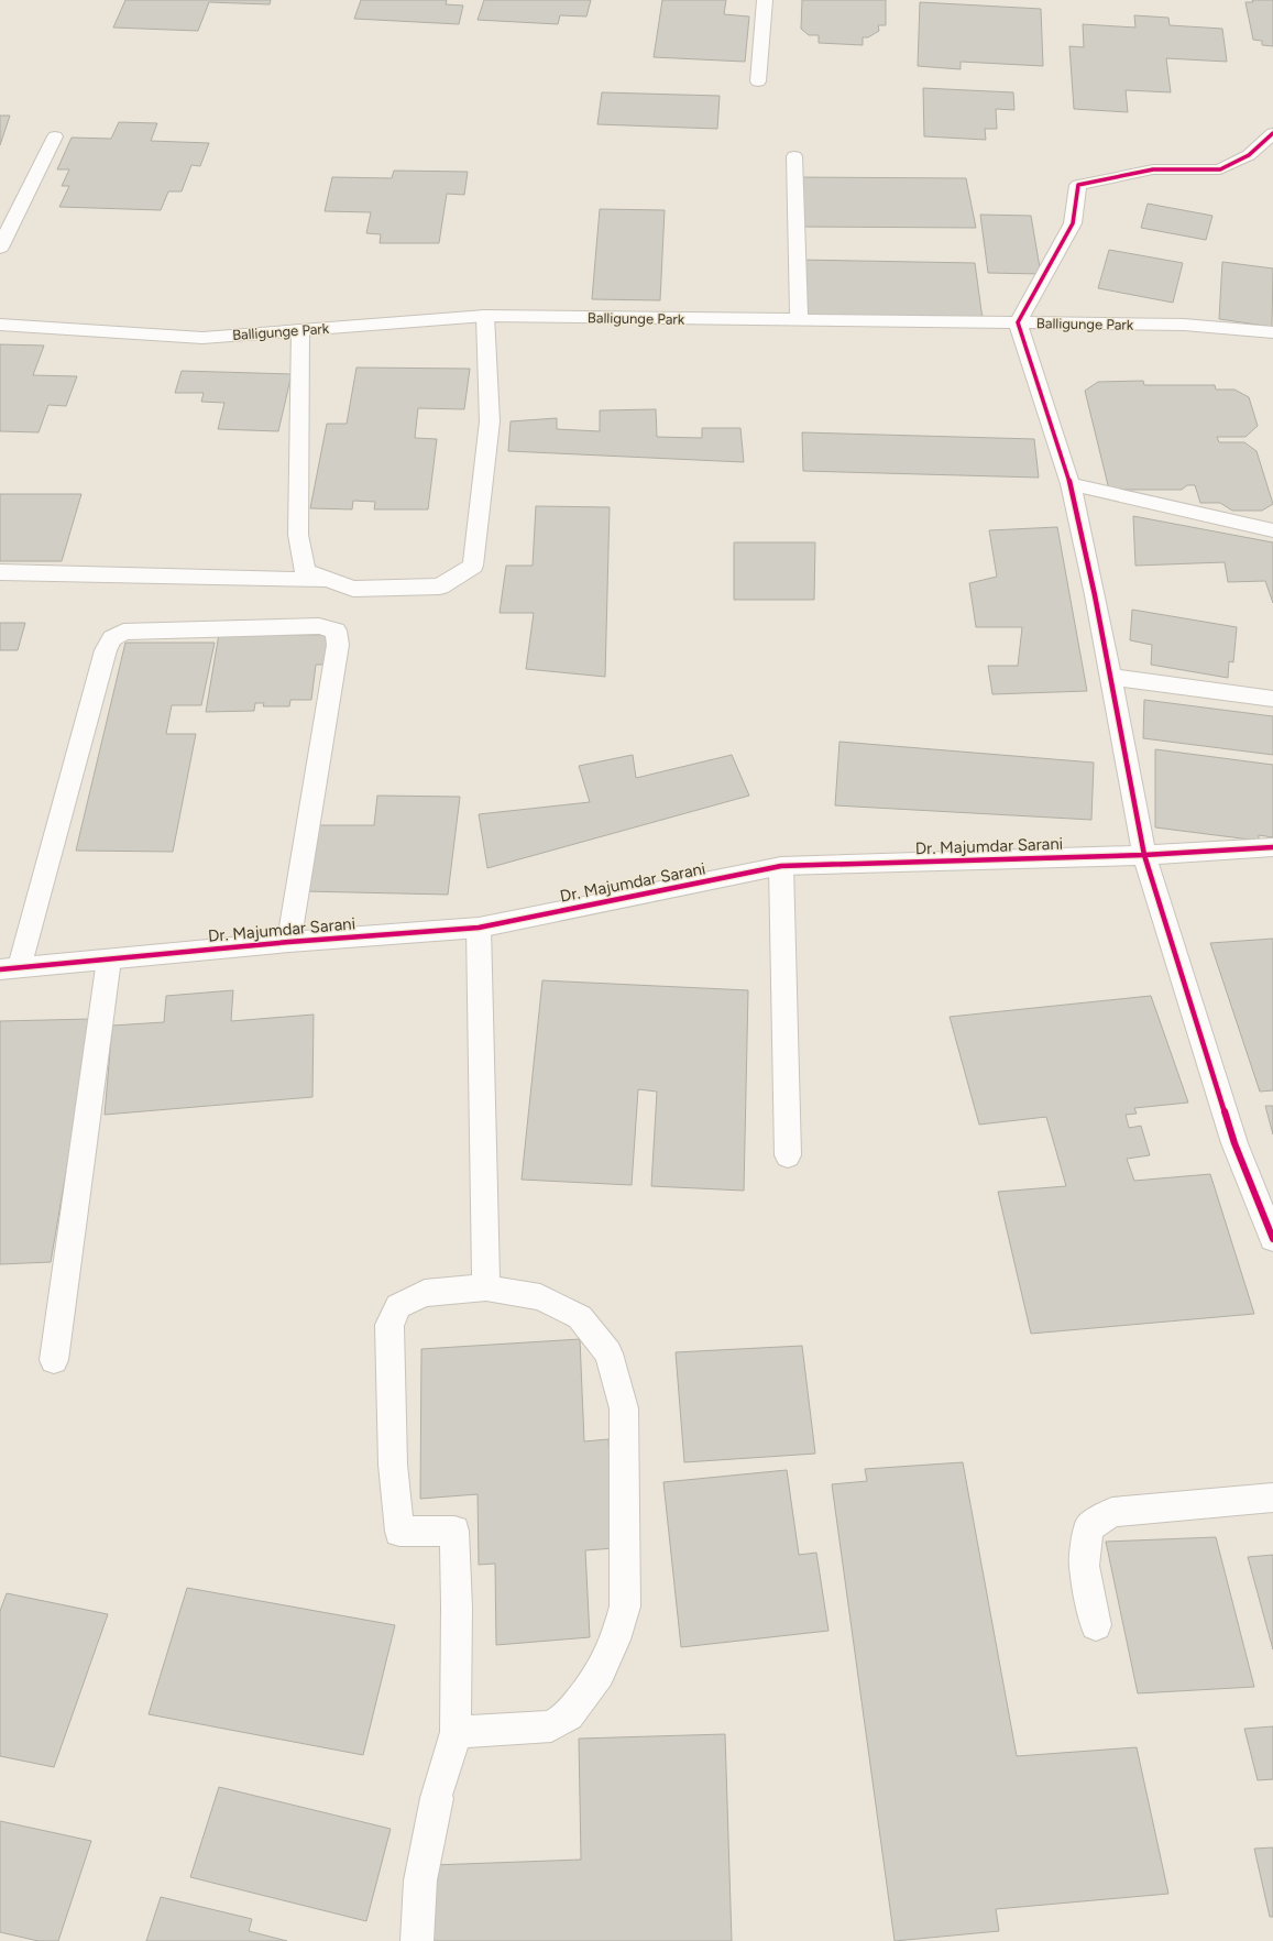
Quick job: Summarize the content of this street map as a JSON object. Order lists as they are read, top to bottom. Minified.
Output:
{"streets":{"street":["Balligunge Park","Dr. Majumdar Sarani"]}}
